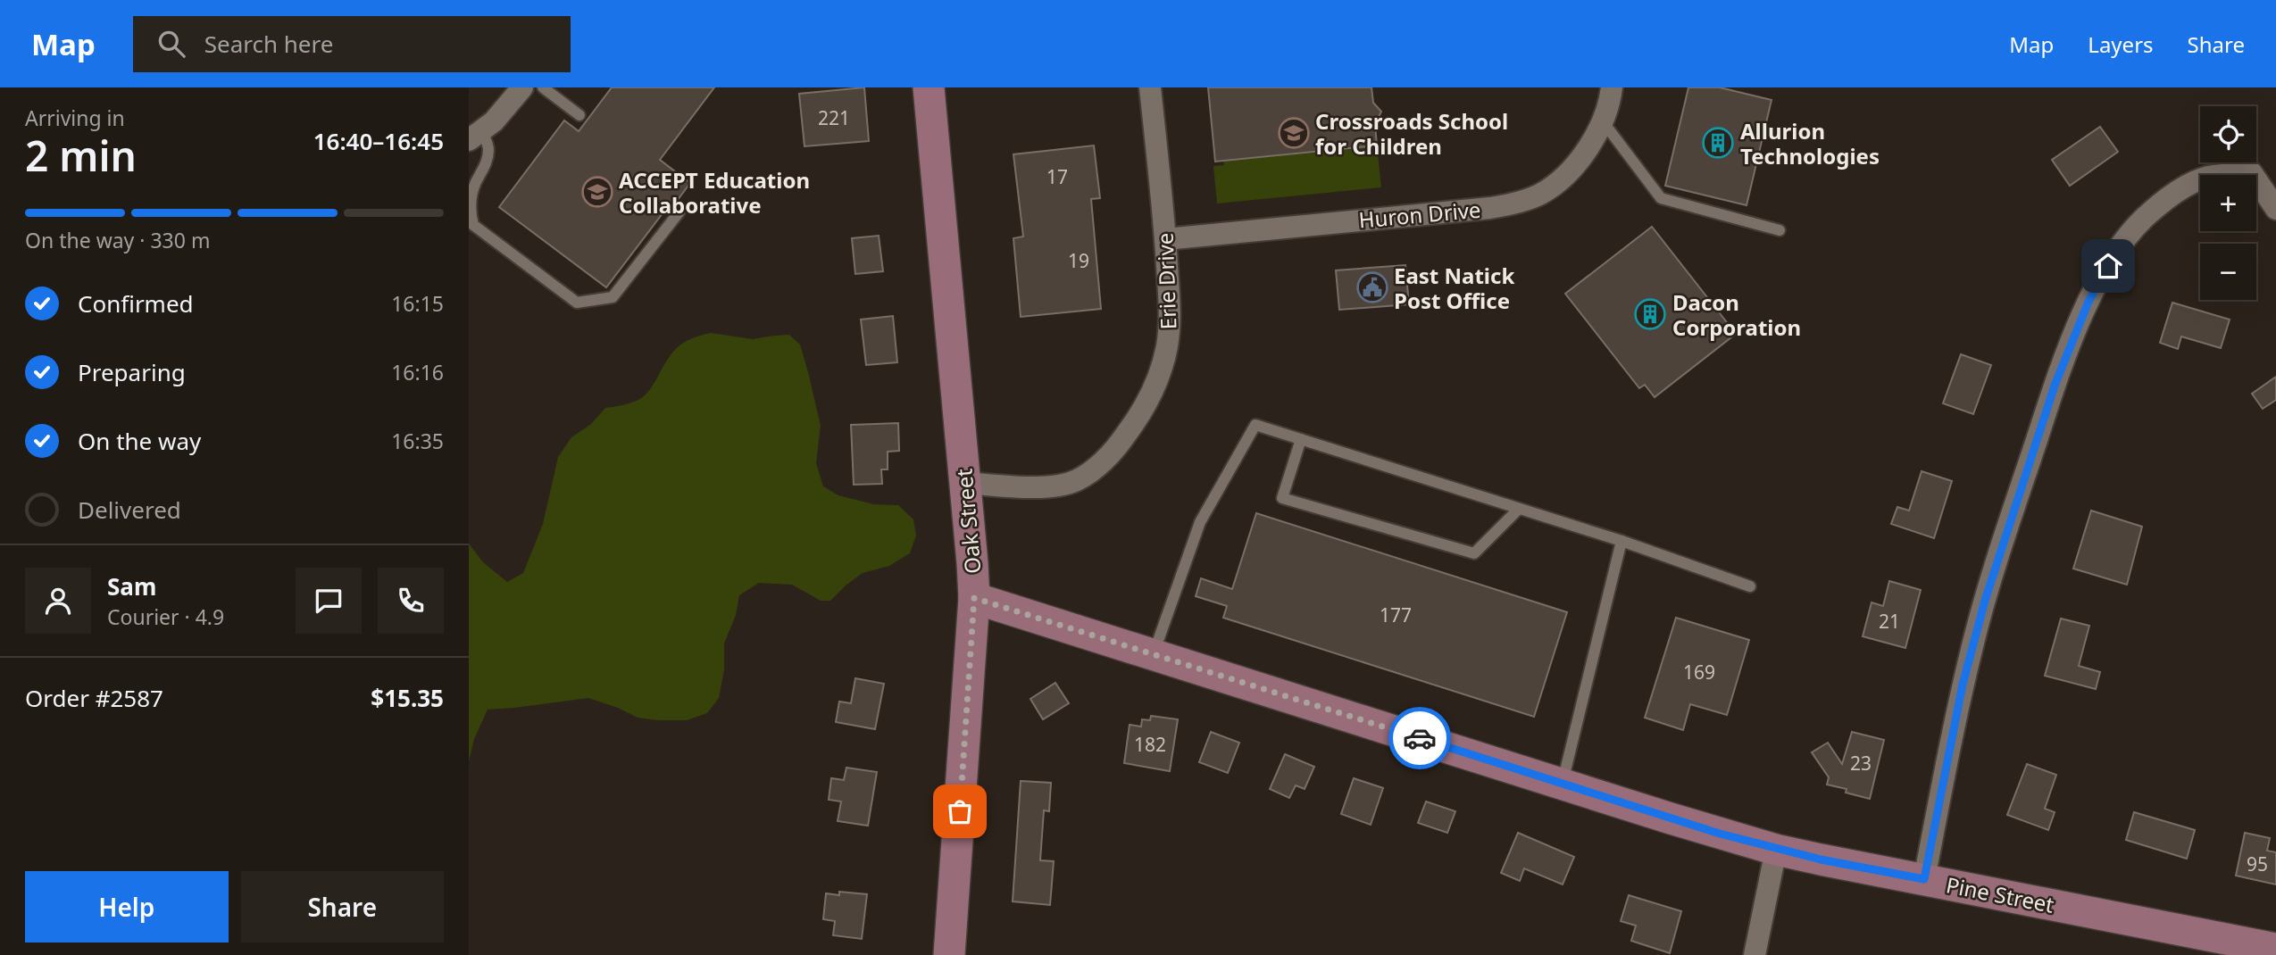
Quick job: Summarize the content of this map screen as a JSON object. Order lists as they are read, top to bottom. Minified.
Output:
{"streets":{"main road":["Oak Street","Pine Street"],"street":["Huron Drive","Erie Drive"]},"crossings":[["Huron Drive","Erie Drive"],["Erie Drive","Oak Street"],["Oak Street","Pine Street"]],"places":{"school or university":["Crossroads School for Children","ACCEPT Education Collaborative"],"building":["Allurion Technologies","Dacon Corporation"],"public building":["East Natick Post Office"]},"house_numbers":["221","17","19","177","21","169","182","23","95"],"page":{"header":"Map","search":"Search here","nav":["Map","Layers","Share"],"heading":["2 min","Arriving in","16:40–16:45"],"panel":["Sam","Courier · 4.9","Order #2587","$15.35"],"map_buttons":["+","−"],"bar":"On the way · 330 m","list":[["Confirmed","16:15"],["Preparing","16:16"],["On the way","16:35"],"Delivered"],"buttons":["Help","Share"]}}
